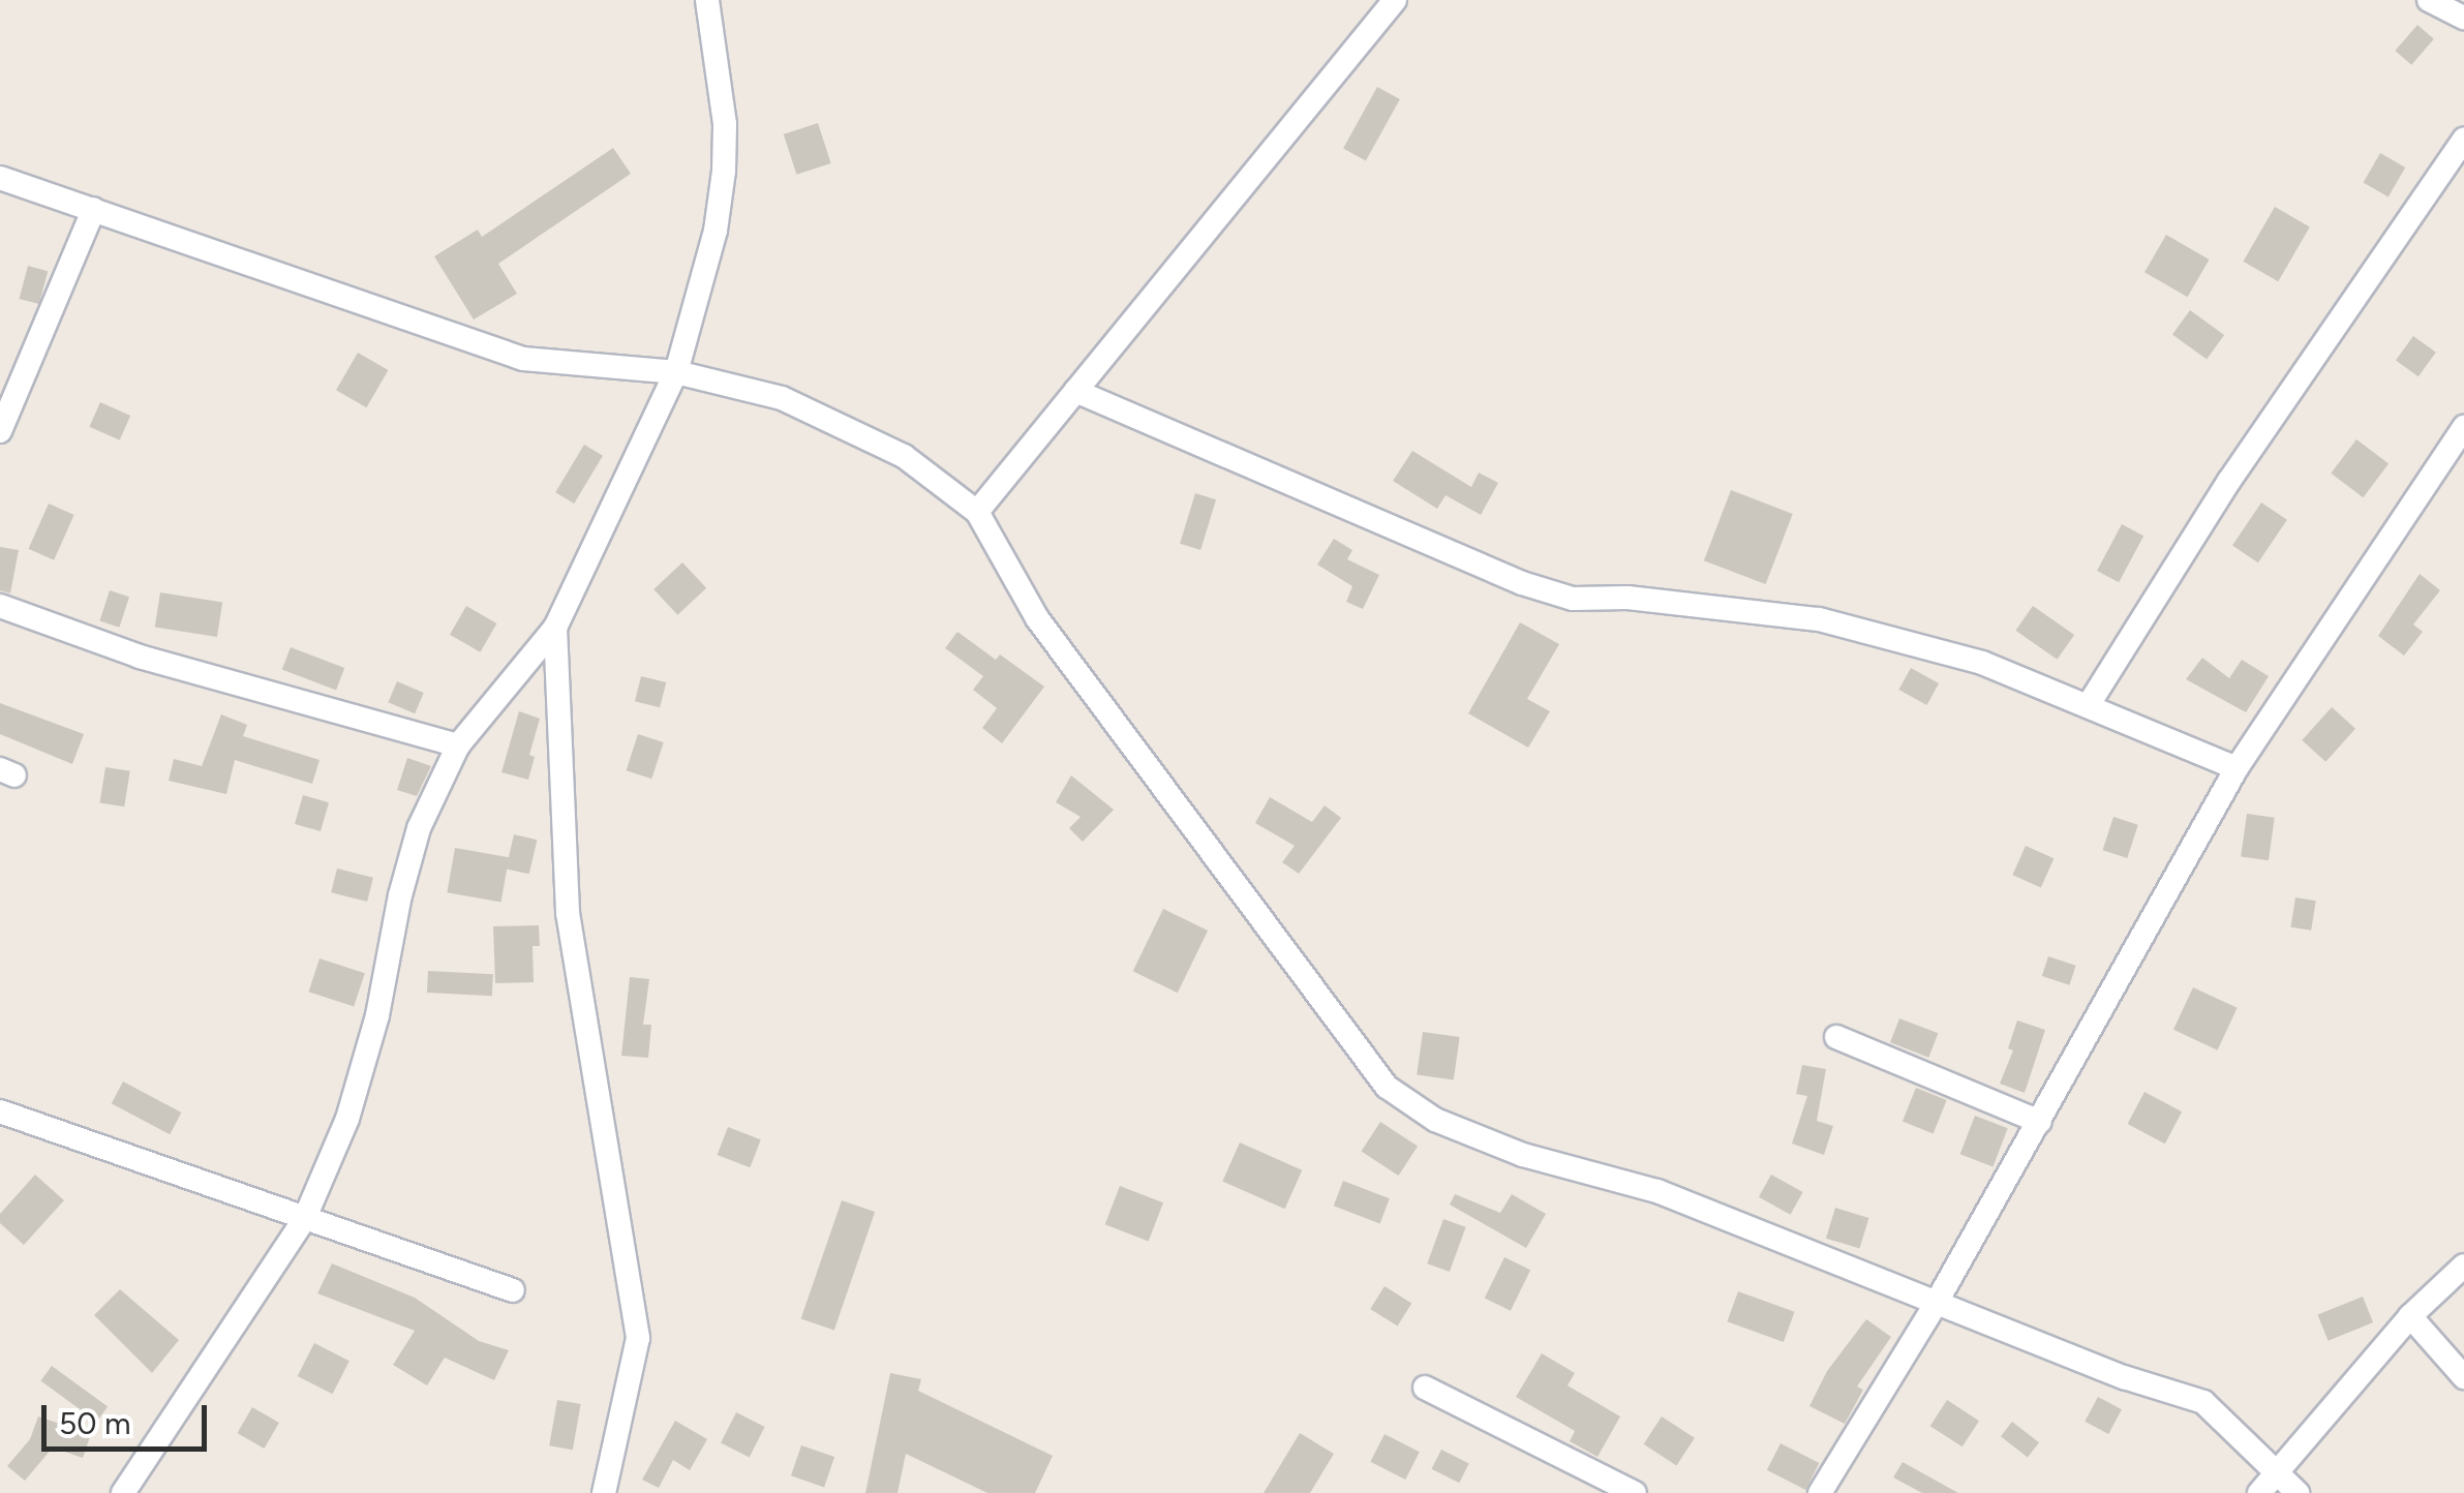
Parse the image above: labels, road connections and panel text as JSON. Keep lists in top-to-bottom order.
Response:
{
  "scale_bar": "50 m"
}
